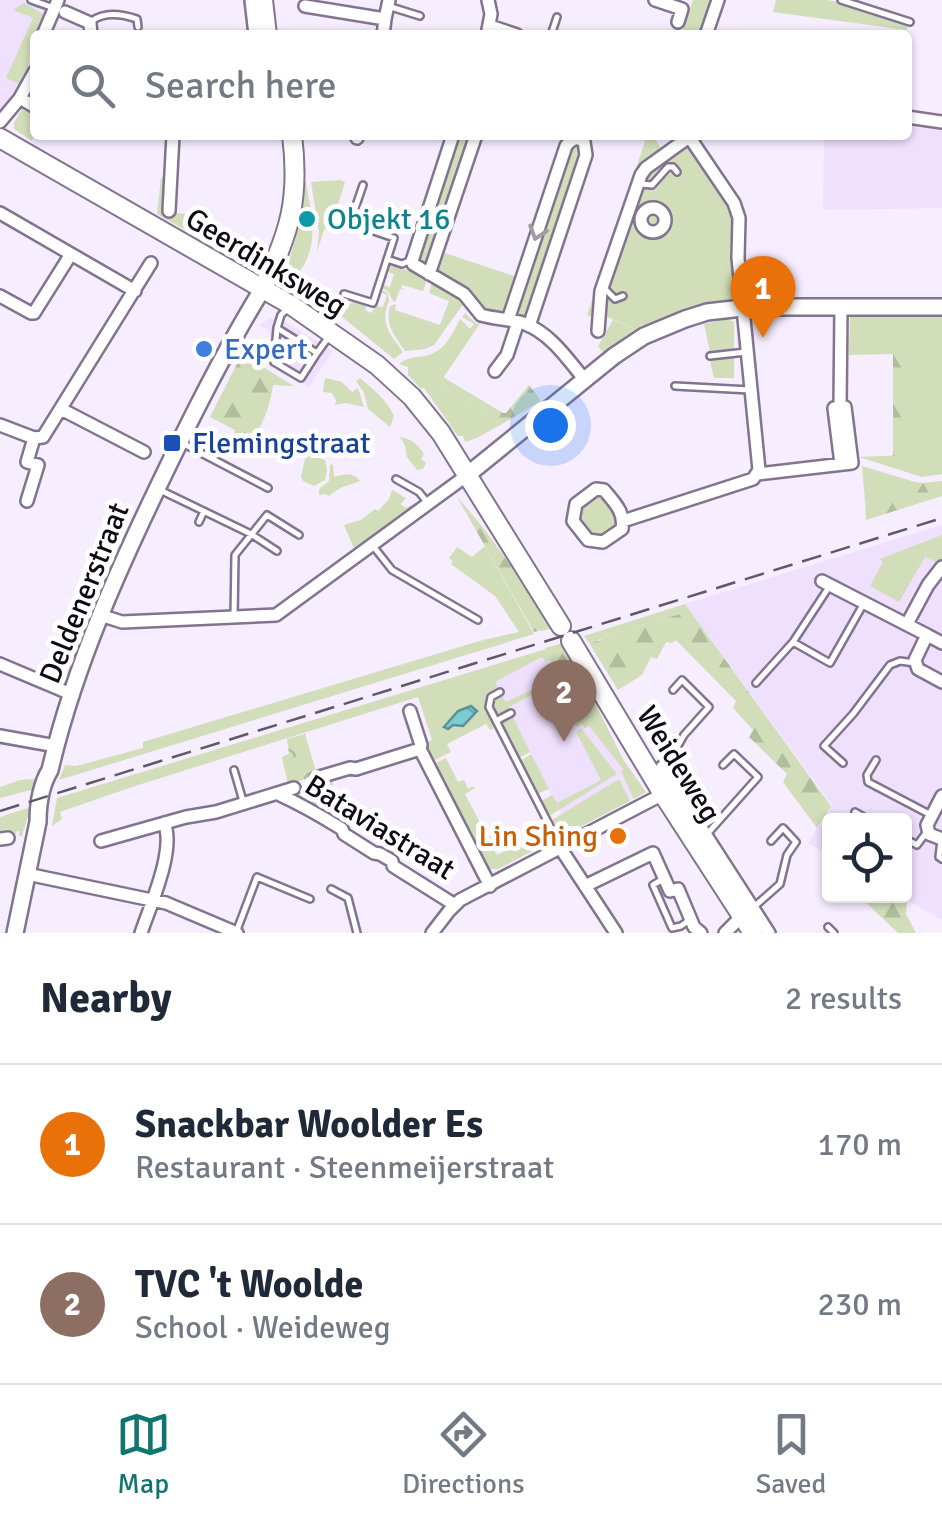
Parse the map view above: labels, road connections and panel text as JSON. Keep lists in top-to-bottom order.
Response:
{
  "streets": {
    "main road": ["Geerdinksweg", "Deldenerstraat", "Weideweg"],
    "street": ["Bataviastraat"]
  },
  "crossings": [
    ["Geerdinksweg", "Deldenerstraat"],
    ["Geerdinksweg", "Weideweg"]
  ],
  "places": {
    "other": ["Objekt 16", "Expert", "Lin Shing"],
    "transit": ["Flemingstraat"]
  },
  "page": {
    "search": "Search here",
    "pins": ["1", "2"],
    "heading": ["Nearby", "2 results"],
    "list": [
      {
        "mark": "1",
        "name": "Snackbar Woolder Es",
        "note": "Restaurant · Steenmeijerstraat",
        "value": "170 m"
      },
      {
        "mark": "2",
        "name": "TVC 't Woolde",
        "note": "School · Weideweg",
        "value": "230 m"
      }
    ],
    "nav": ["Map", "Directions", "Saved"]
  }
}
